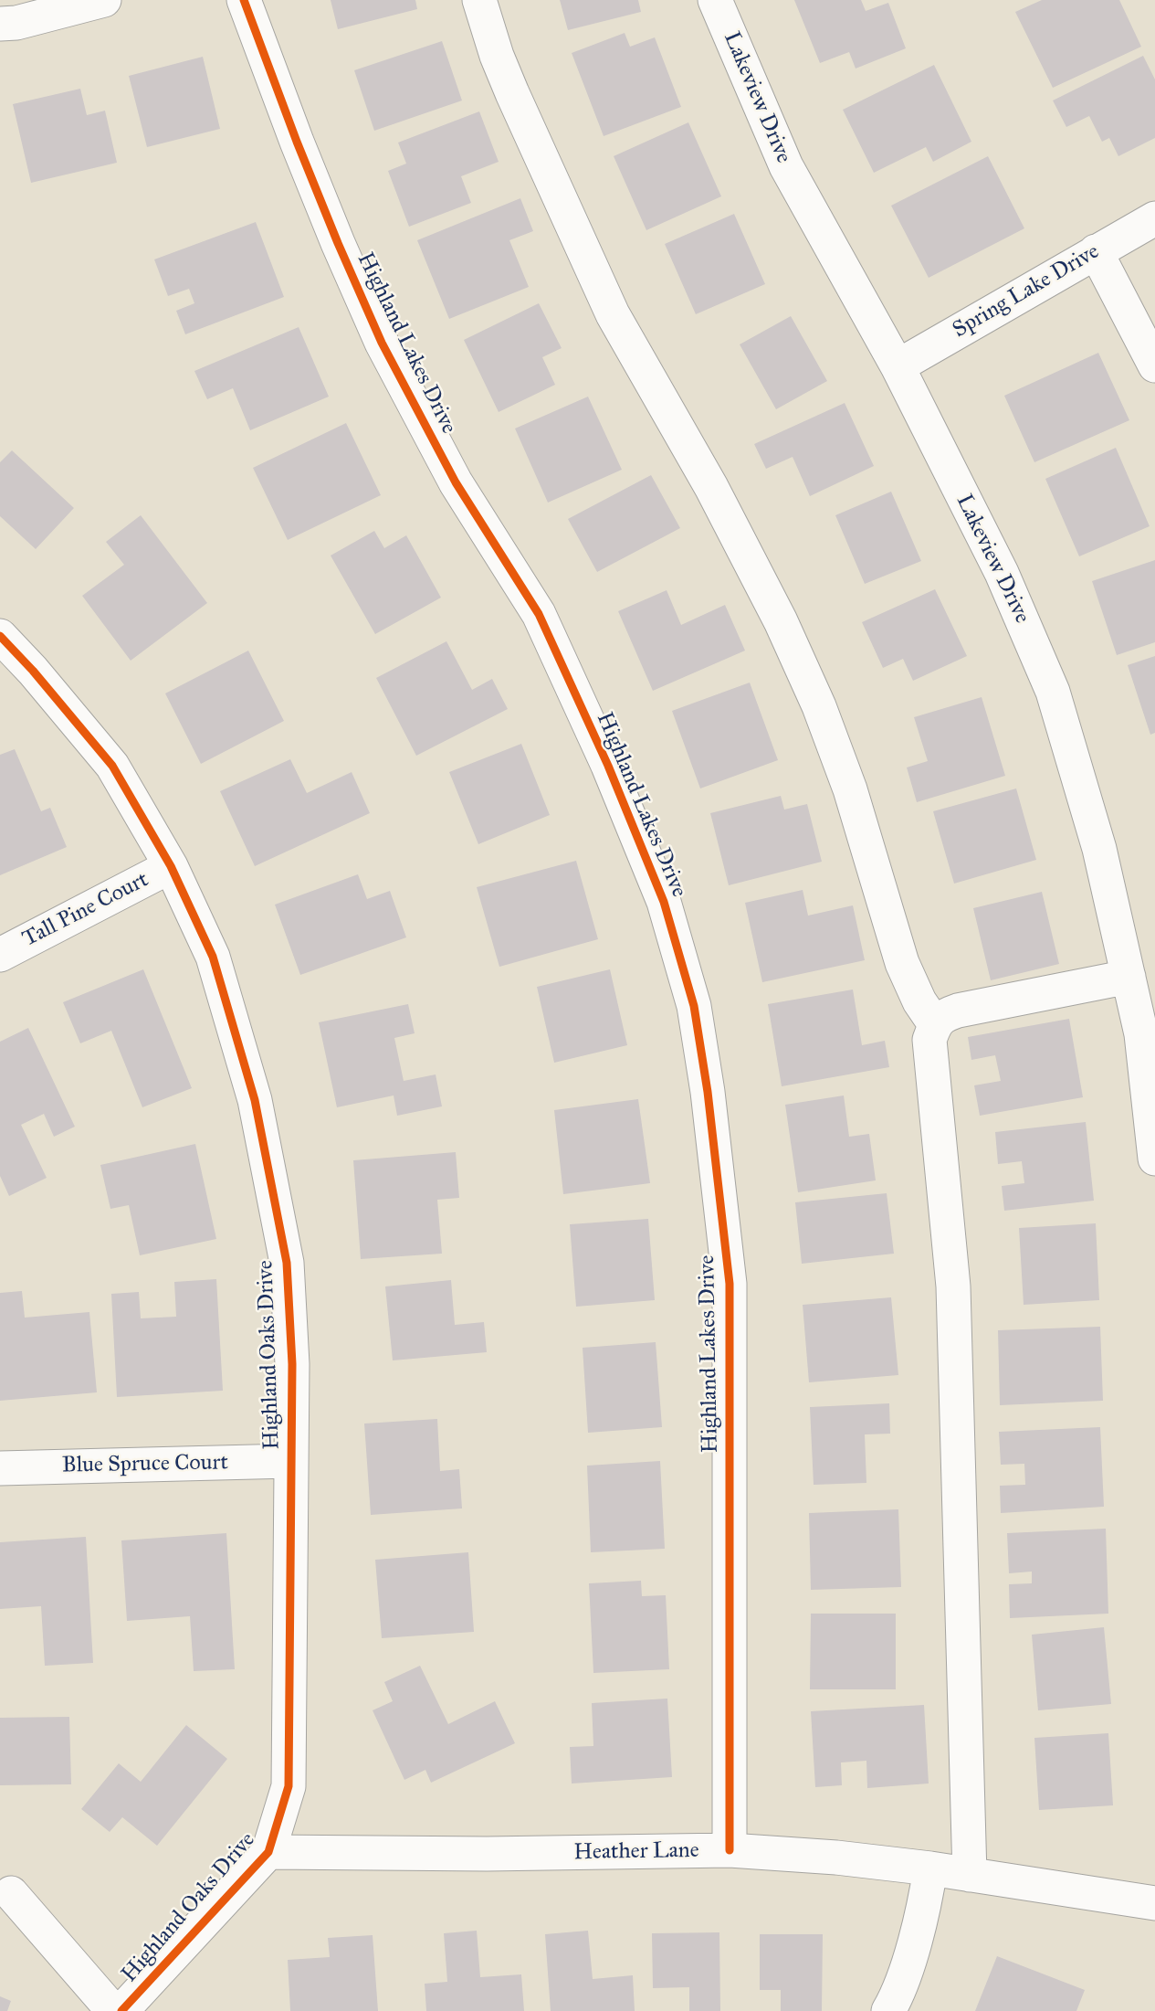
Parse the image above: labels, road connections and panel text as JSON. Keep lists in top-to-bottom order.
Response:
{
  "streets": {
    "street": [
      "Lakeview Drive",
      "Spring Lake Drive",
      "Highland Lakes Drive",
      "Tall Pine Court",
      "Highland Oaks Drive",
      "Blue Spruce Court",
      "Heather Lane"
    ]
  },
  "crossings": [
    ["Lakeview Drive", "Spring Lake Drive"],
    ["Highland Lakes Drive", "Heather Lane"],
    ["Tall Pine Court", "Highland Oaks Drive"],
    ["Highland Oaks Drive", "Blue Spruce Court"],
    ["Highland Oaks Drive", "Heather Lane"]
  ]
}
